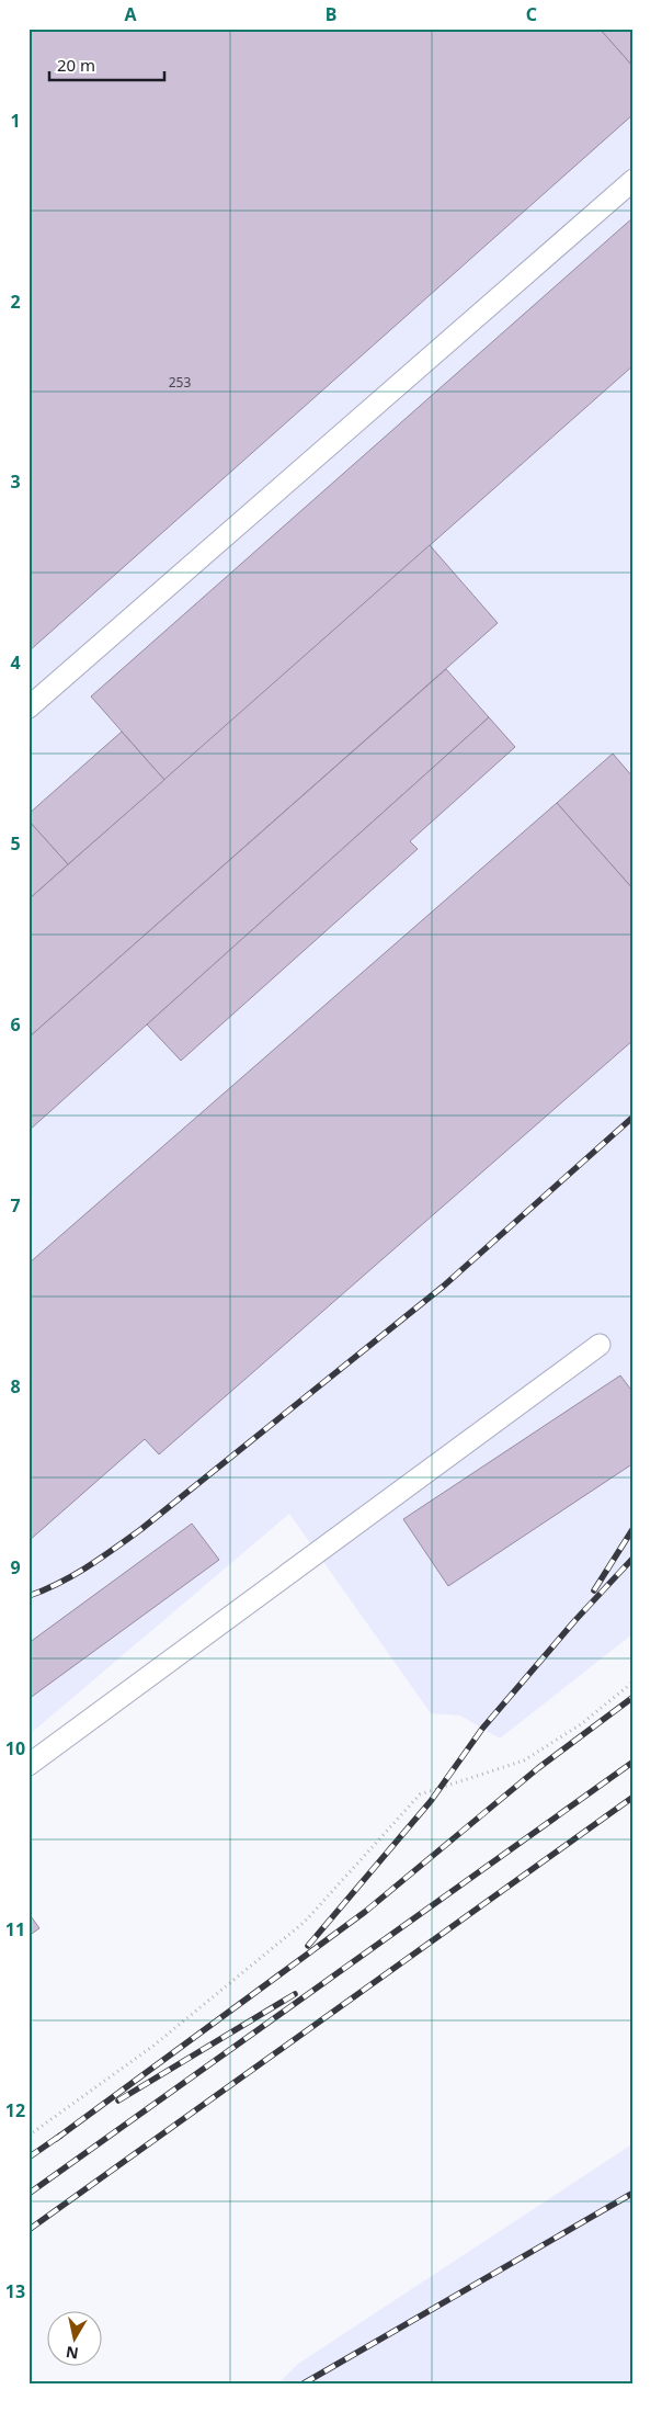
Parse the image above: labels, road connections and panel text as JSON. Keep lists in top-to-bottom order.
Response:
{
  "house_numbers": ["253"],
  "scale_bar": "20 m",
  "north": "bottom",
  "grid": {
    "columns": ["A", "B", "C"],
    "rows": [
      "1",
      "2",
      "3",
      "4",
      "5",
      "6",
      "7",
      "8",
      "9",
      "10",
      "11",
      "12",
      "13"
    ]
  }
}
